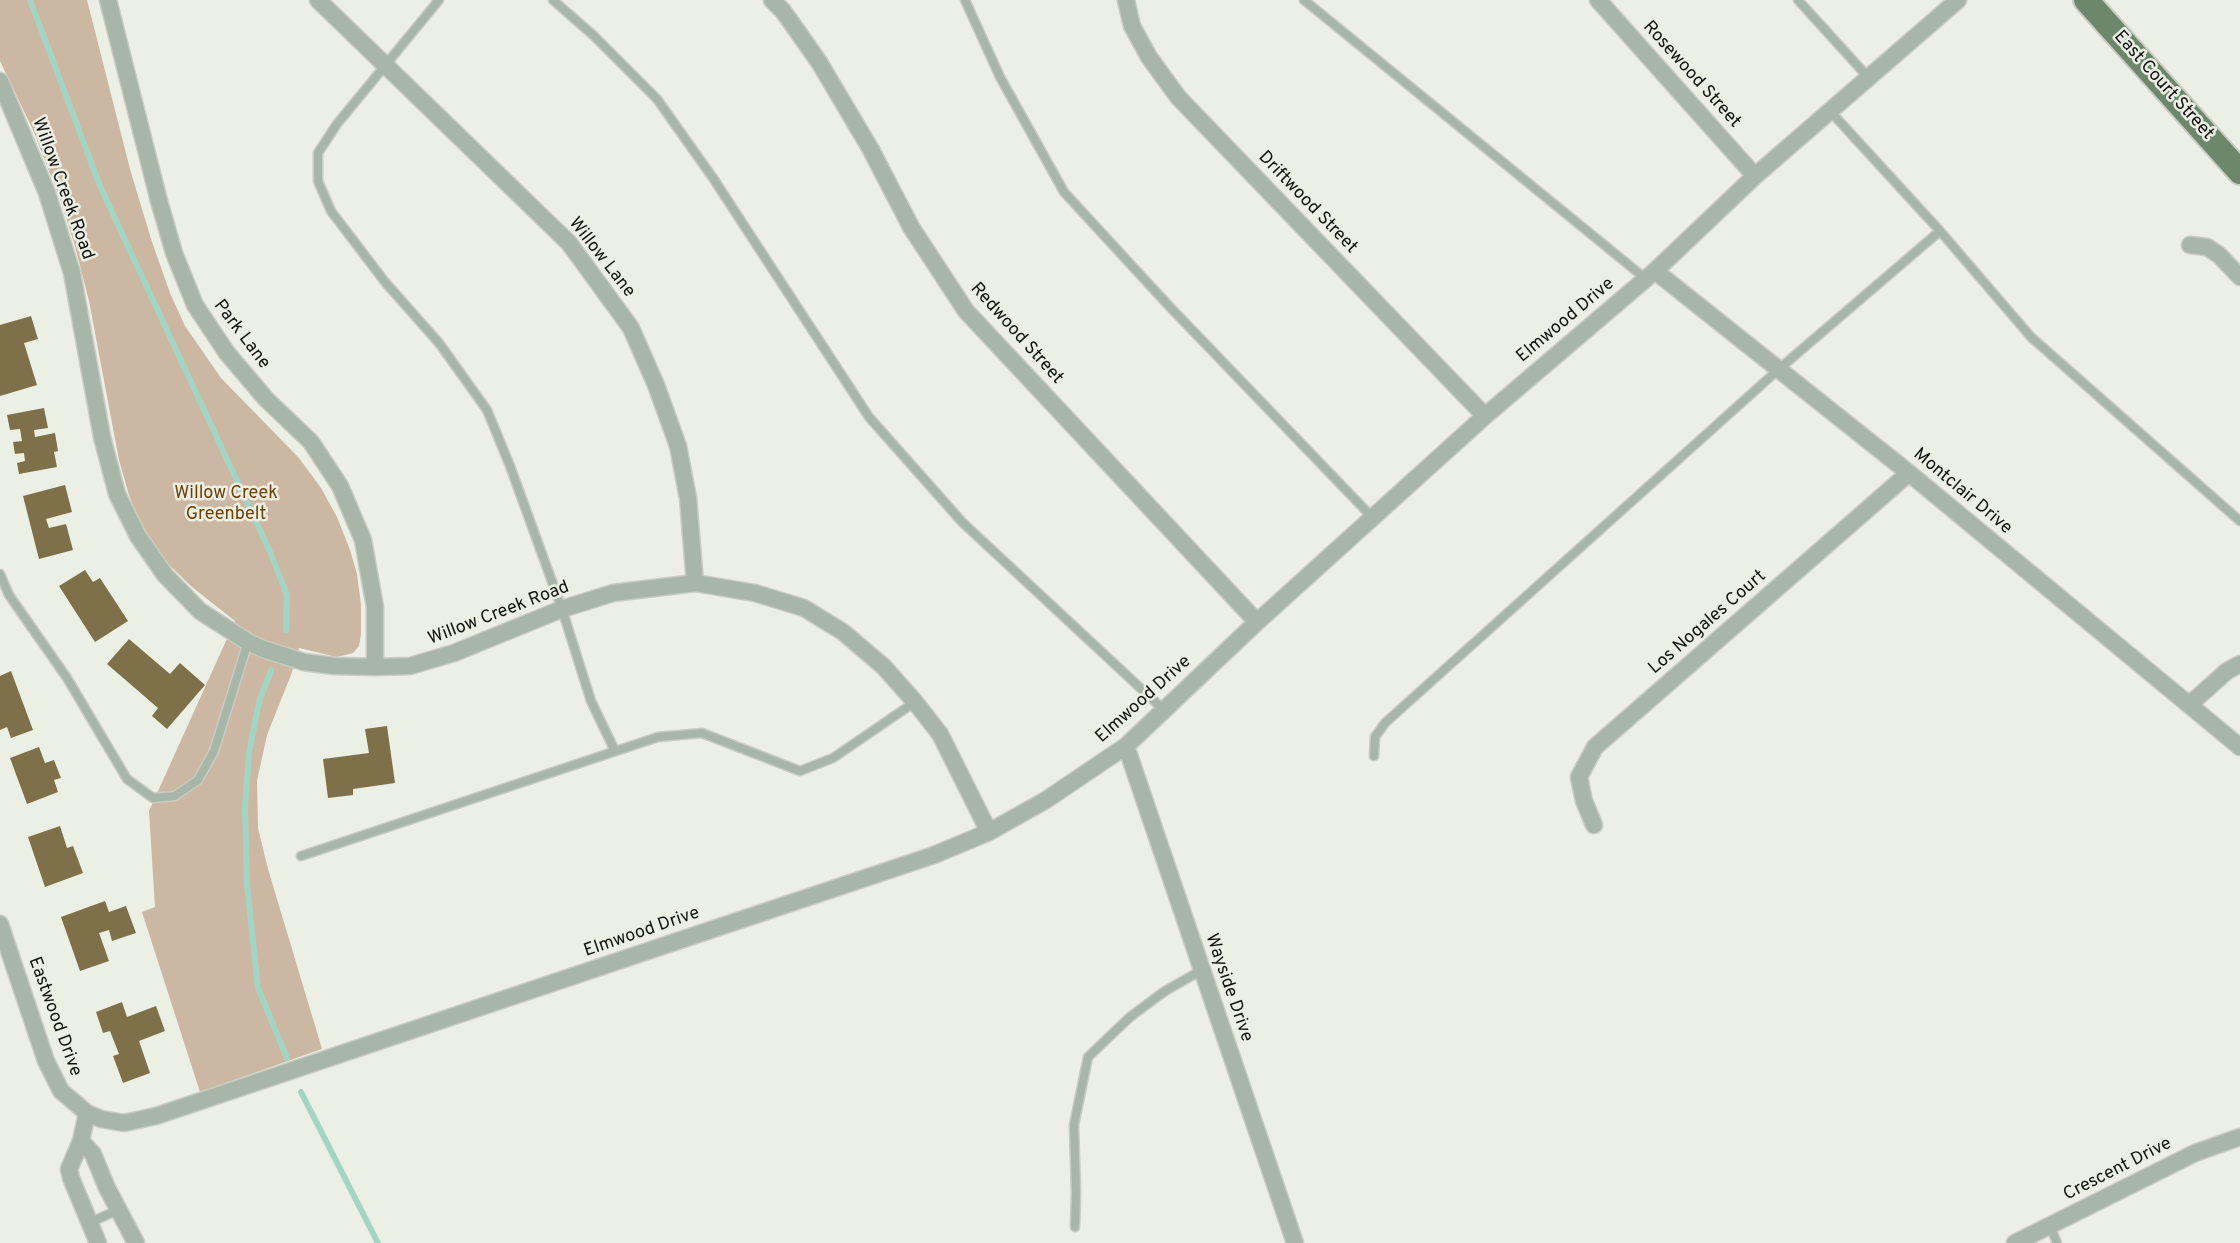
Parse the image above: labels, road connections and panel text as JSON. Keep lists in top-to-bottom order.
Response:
{
  "streets": {
    "main road": ["East Court Street"],
    "street": [
      "Rosewood Street",
      "Willow Creek Road",
      "Driftwood Street",
      "Willow Lane",
      "Elmwood Drive",
      "Redwood Street",
      "Park Lane",
      "Montclair Drive",
      "Los Nogales Court",
      "Wayside Drive",
      "Eastwood Drive",
      "Crescent Drive"
    ]
  },
  "crossings": [
    ["Rosewood Street", "Elmwood Drive"],
    ["Willow Creek Road", "Willow Lane"],
    ["Willow Creek Road", "Elmwood Drive"],
    ["Willow Creek Road", "Park Lane"],
    ["Driftwood Street", "Elmwood Drive"],
    ["Elmwood Drive", "Redwood Street"],
    ["Elmwood Drive", "Montclair Drive"],
    ["Elmwood Drive", "Wayside Drive"],
    ["Elmwood Drive", "Eastwood Drive"],
    ["Montclair Drive", "Los Nogales Court"]
  ],
  "parks": ["Willow Creek Greenbelt"]
}
